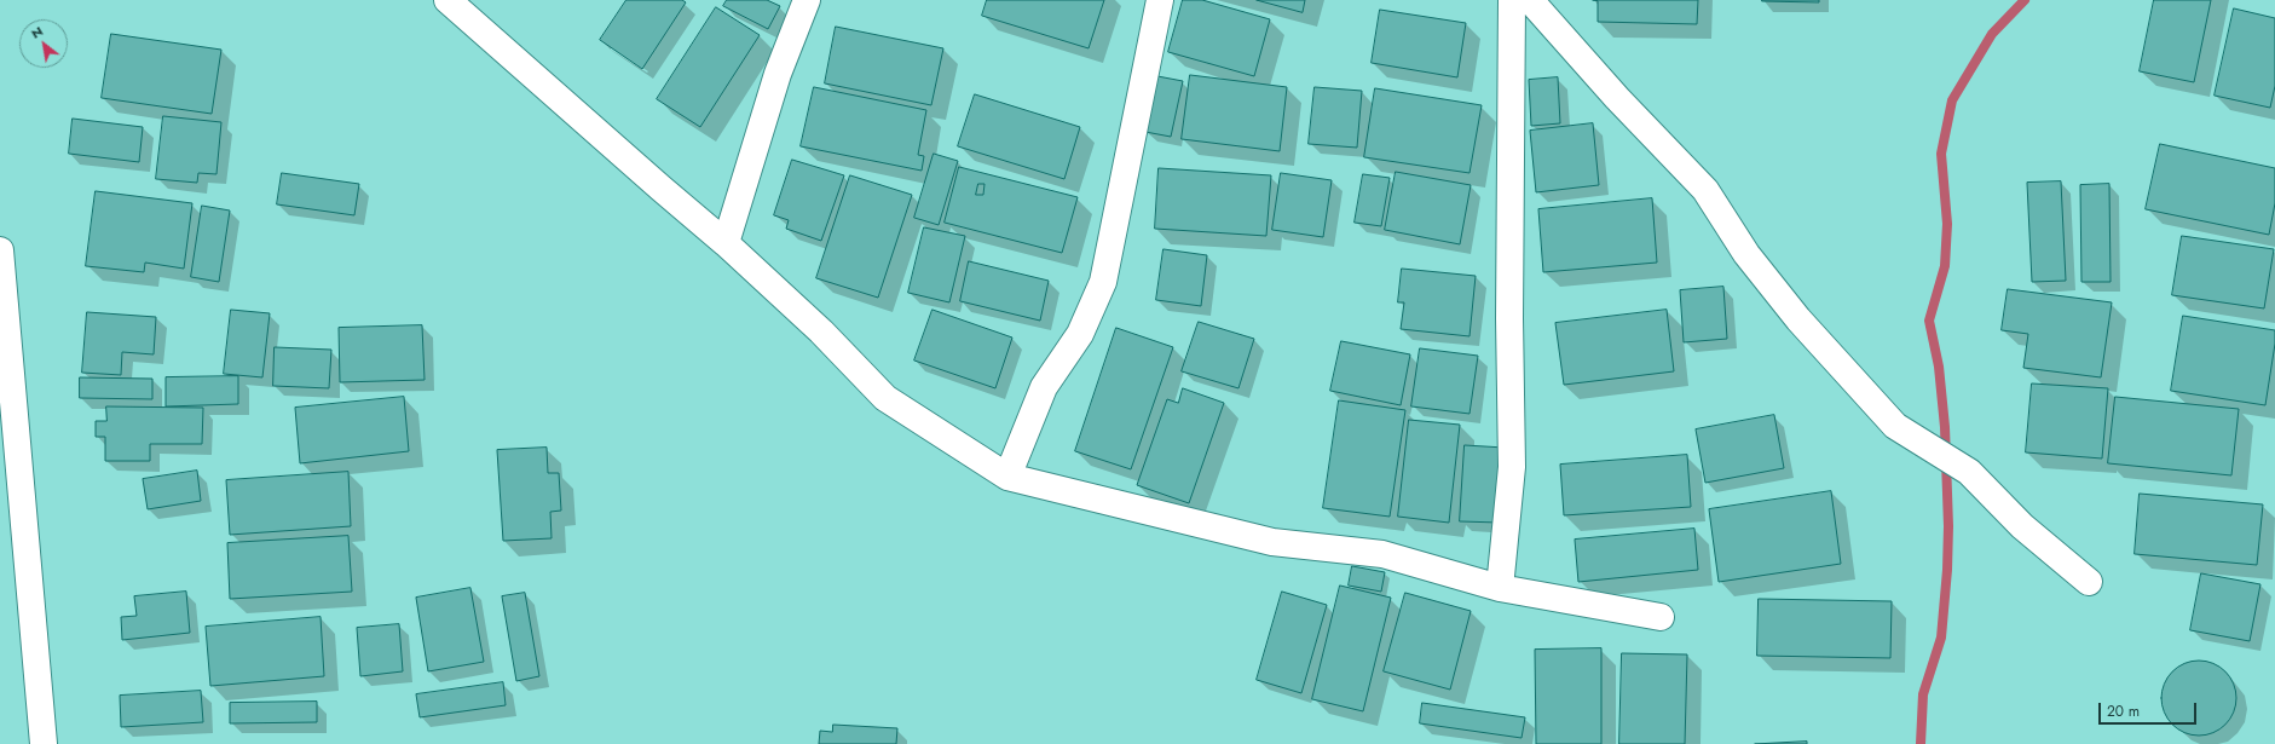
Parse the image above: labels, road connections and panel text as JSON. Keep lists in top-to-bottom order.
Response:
{
  "scale_bar": "20 m",
  "north": "top left"
}
